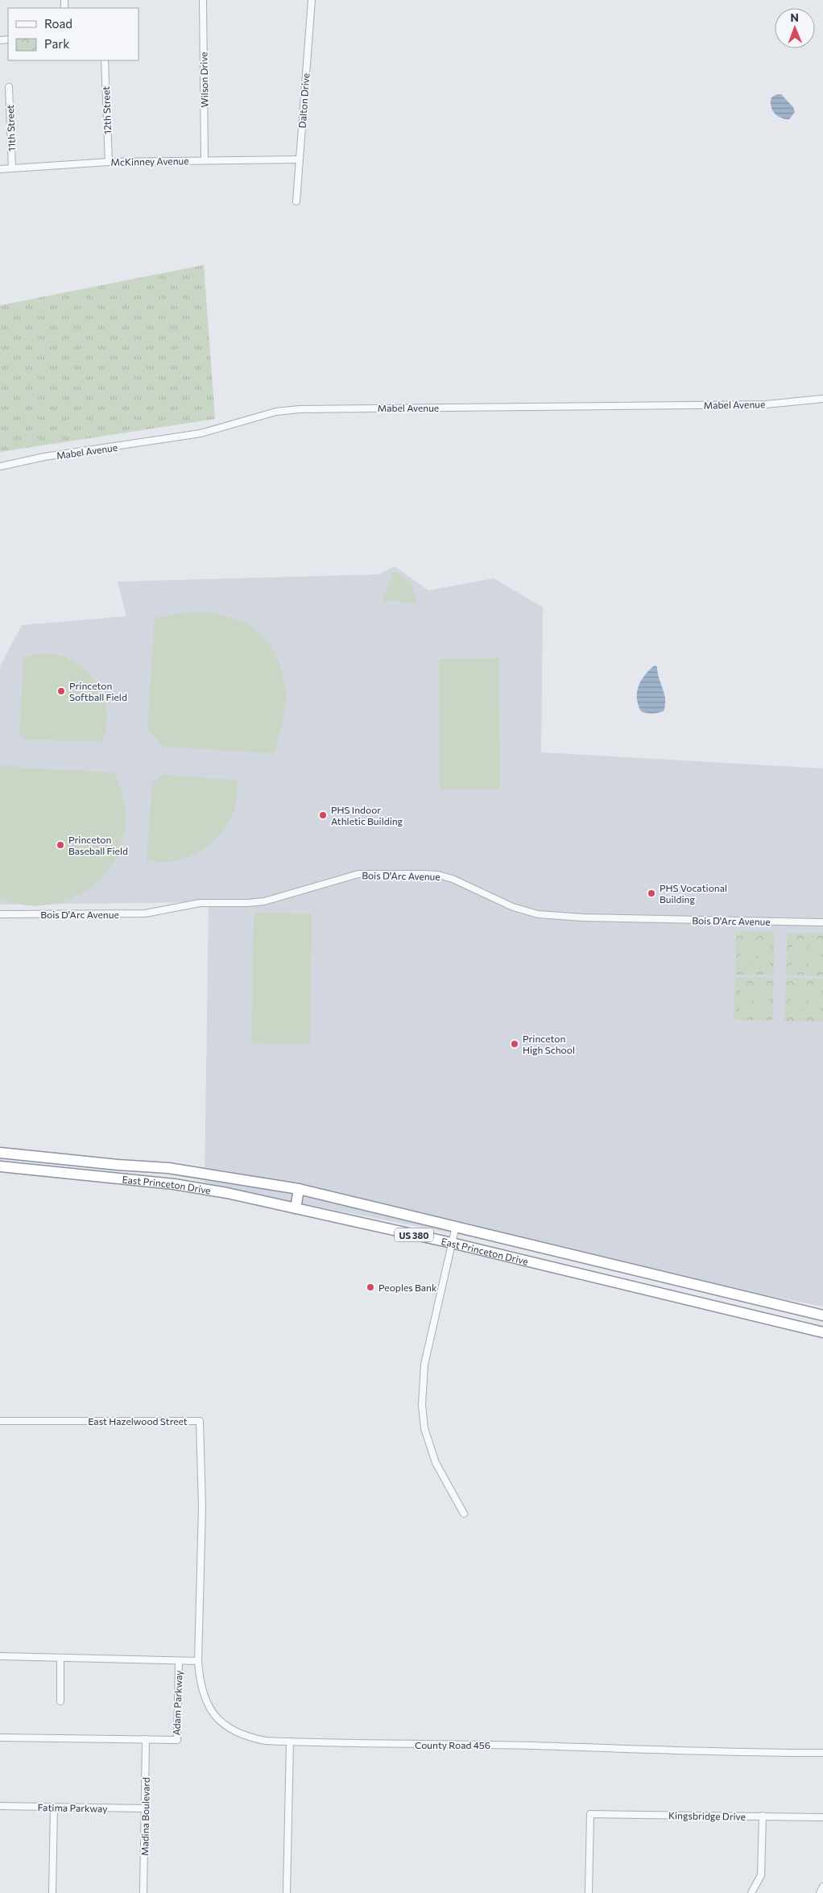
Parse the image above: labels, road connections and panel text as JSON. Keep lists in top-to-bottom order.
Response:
{
  "streets": {
    "highway": ["East Princeton Drive", "US 380"],
    "street": [
      "Wilson Drive",
      "Dalton Drive",
      "12th Street",
      "11th Street",
      "McKinney Avenue",
      "Mabel Avenue",
      "Bois D'Arc Avenue",
      "East Hazelwood Street",
      "Adam Parkway",
      "County Road 456",
      "Fatima Parkway",
      "Kingsbridge Drive",
      "Madina Boulevard"
    ]
  },
  "crossings": [
    ["Wilson Drive", "McKinney Avenue"],
    ["Dalton Drive", "McKinney Avenue"],
    ["12th Street", "McKinney Avenue"],
    ["11th Street", "McKinney Avenue"],
    ["East Hazelwood Street", "County Road 456"],
    ["Adam Parkway", "Madina Boulevard"],
    ["Fatima Parkway", "Madina Boulevard"]
  ],
  "places": [
    "Princeton Softball Field",
    "PHS Indoor Athletic Building",
    "Princeton Baseball Field",
    "PHS Vocational Building",
    "Princeton High School",
    "Peoples Bank"
  ],
  "legend": ["Road", "Park"],
  "north": "top"
}
